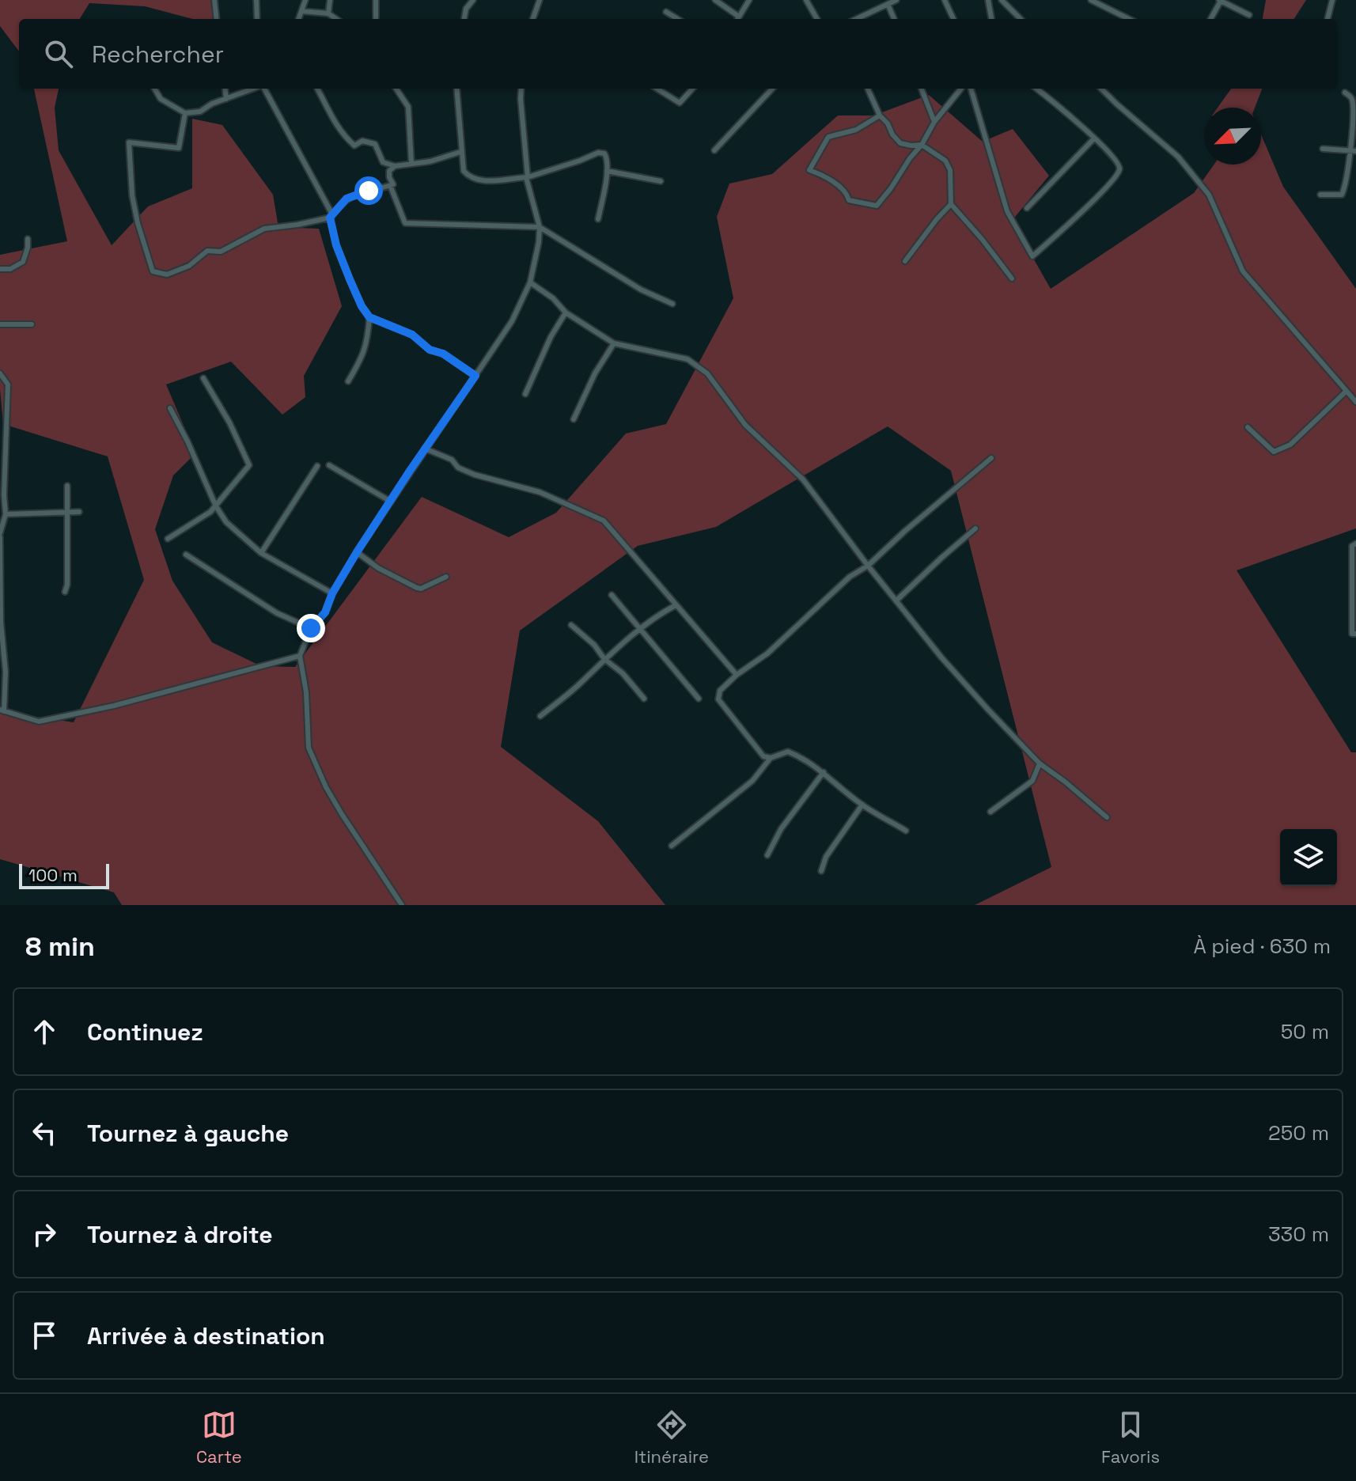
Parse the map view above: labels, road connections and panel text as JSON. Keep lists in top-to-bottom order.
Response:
{
  "scale_bar": "100 m",
  "north": "bottom left",
  "page": {
    "search": "Rechercher",
    "scale": "100 m",
    "heading": ["8 min", "À pied · 630 m"],
    "list": [
      ["Continuez", "50 m"],
      ["Tournez à gauche", "250 m"],
      ["Tournez à droite", "330 m"],
      "Arrivée à destination"
    ],
    "nav": ["Carte", "Itinéraire", "Favoris"]
  }
}
